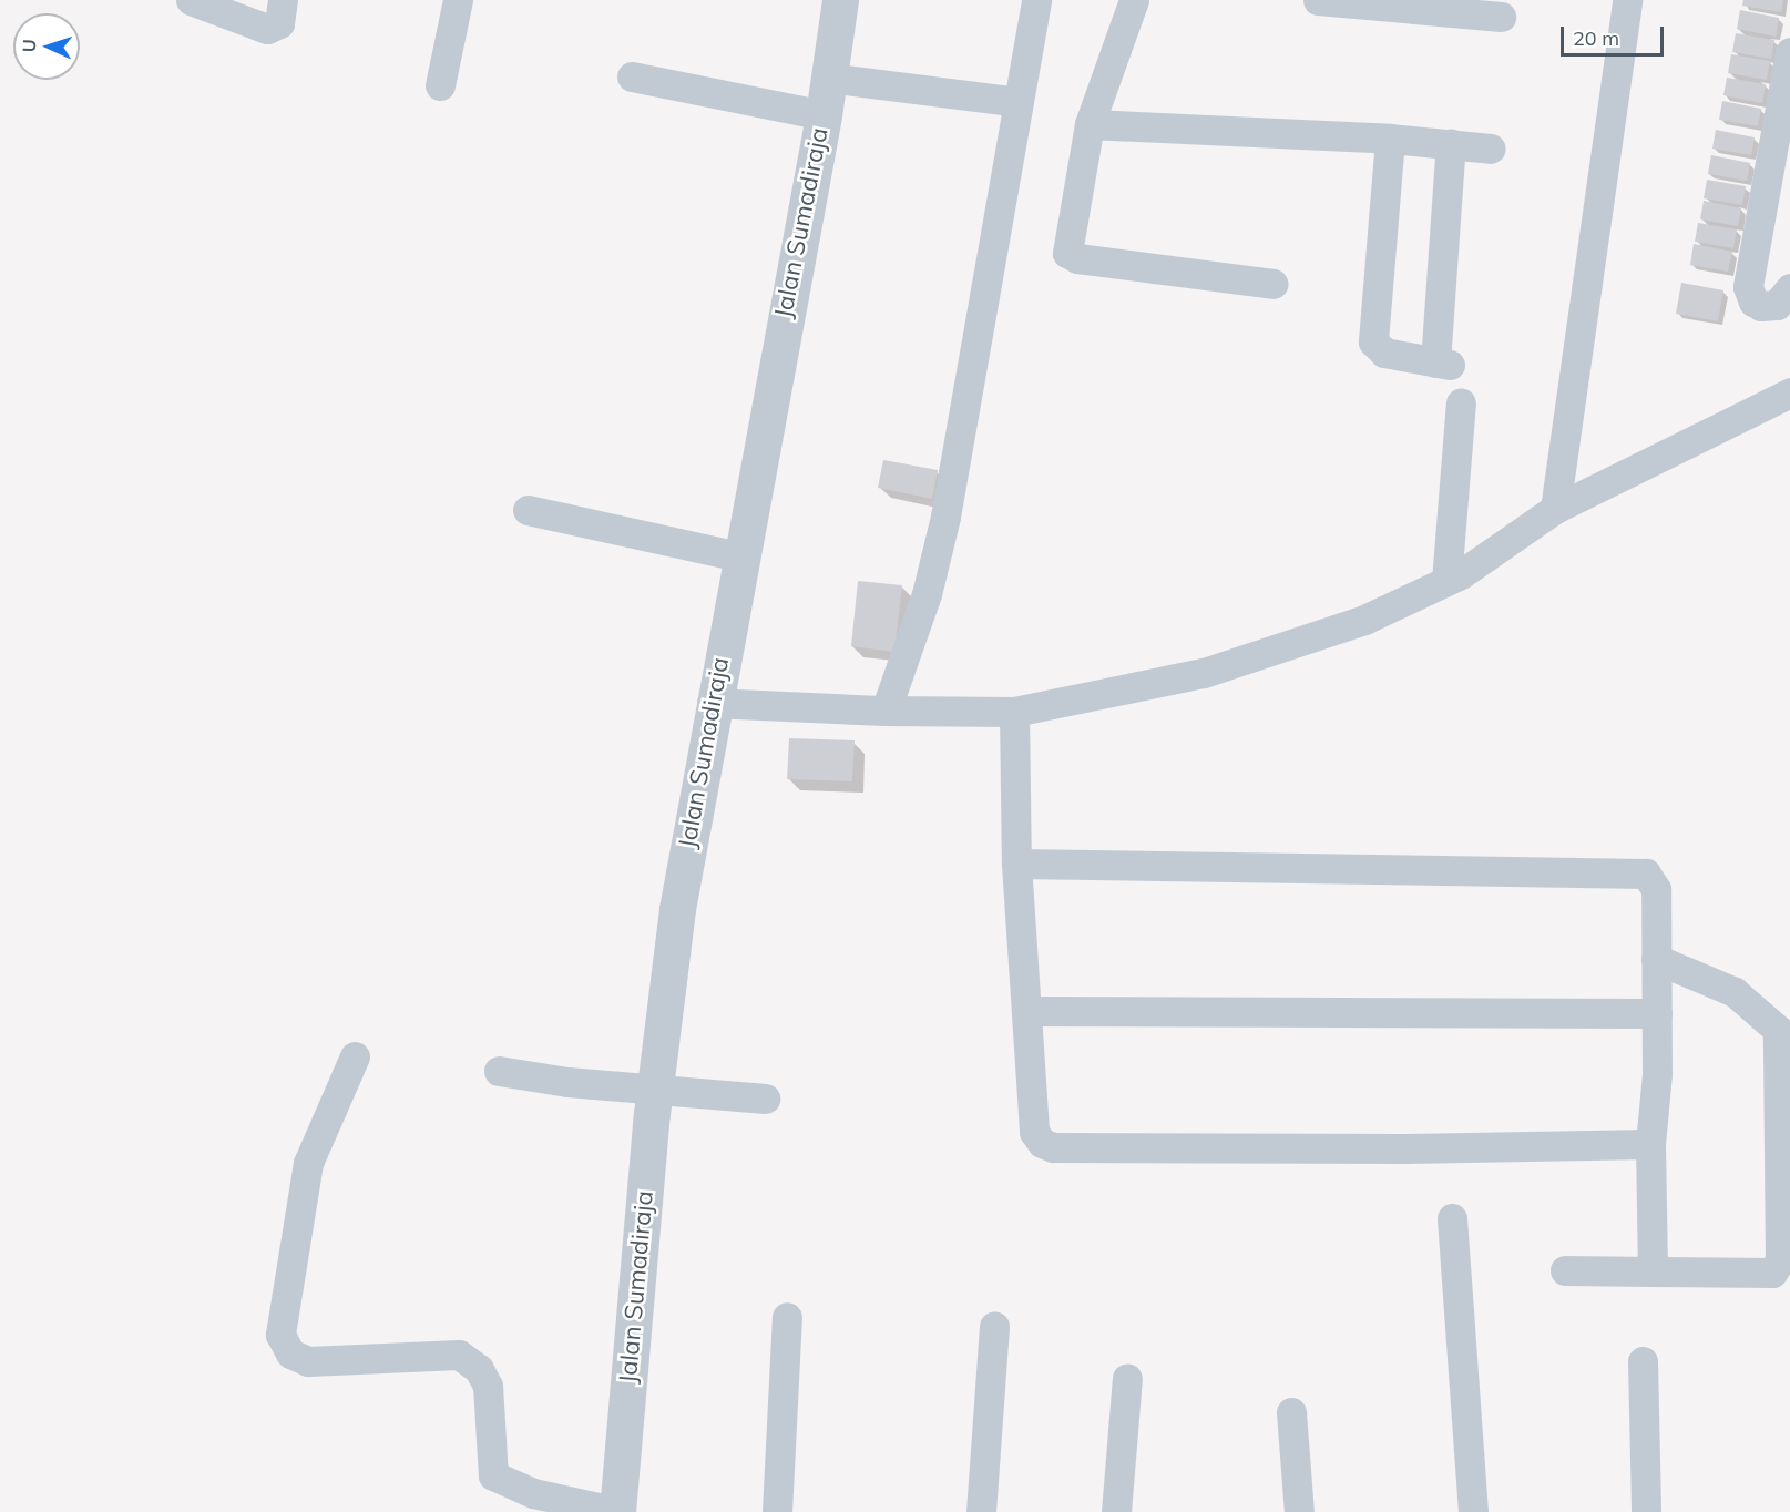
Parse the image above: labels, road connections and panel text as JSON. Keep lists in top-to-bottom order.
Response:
{
  "streets": {
    "street": ["Jalan Sumadiraja"]
  },
  "scale_bar": "20 m",
  "north": "left"
}
